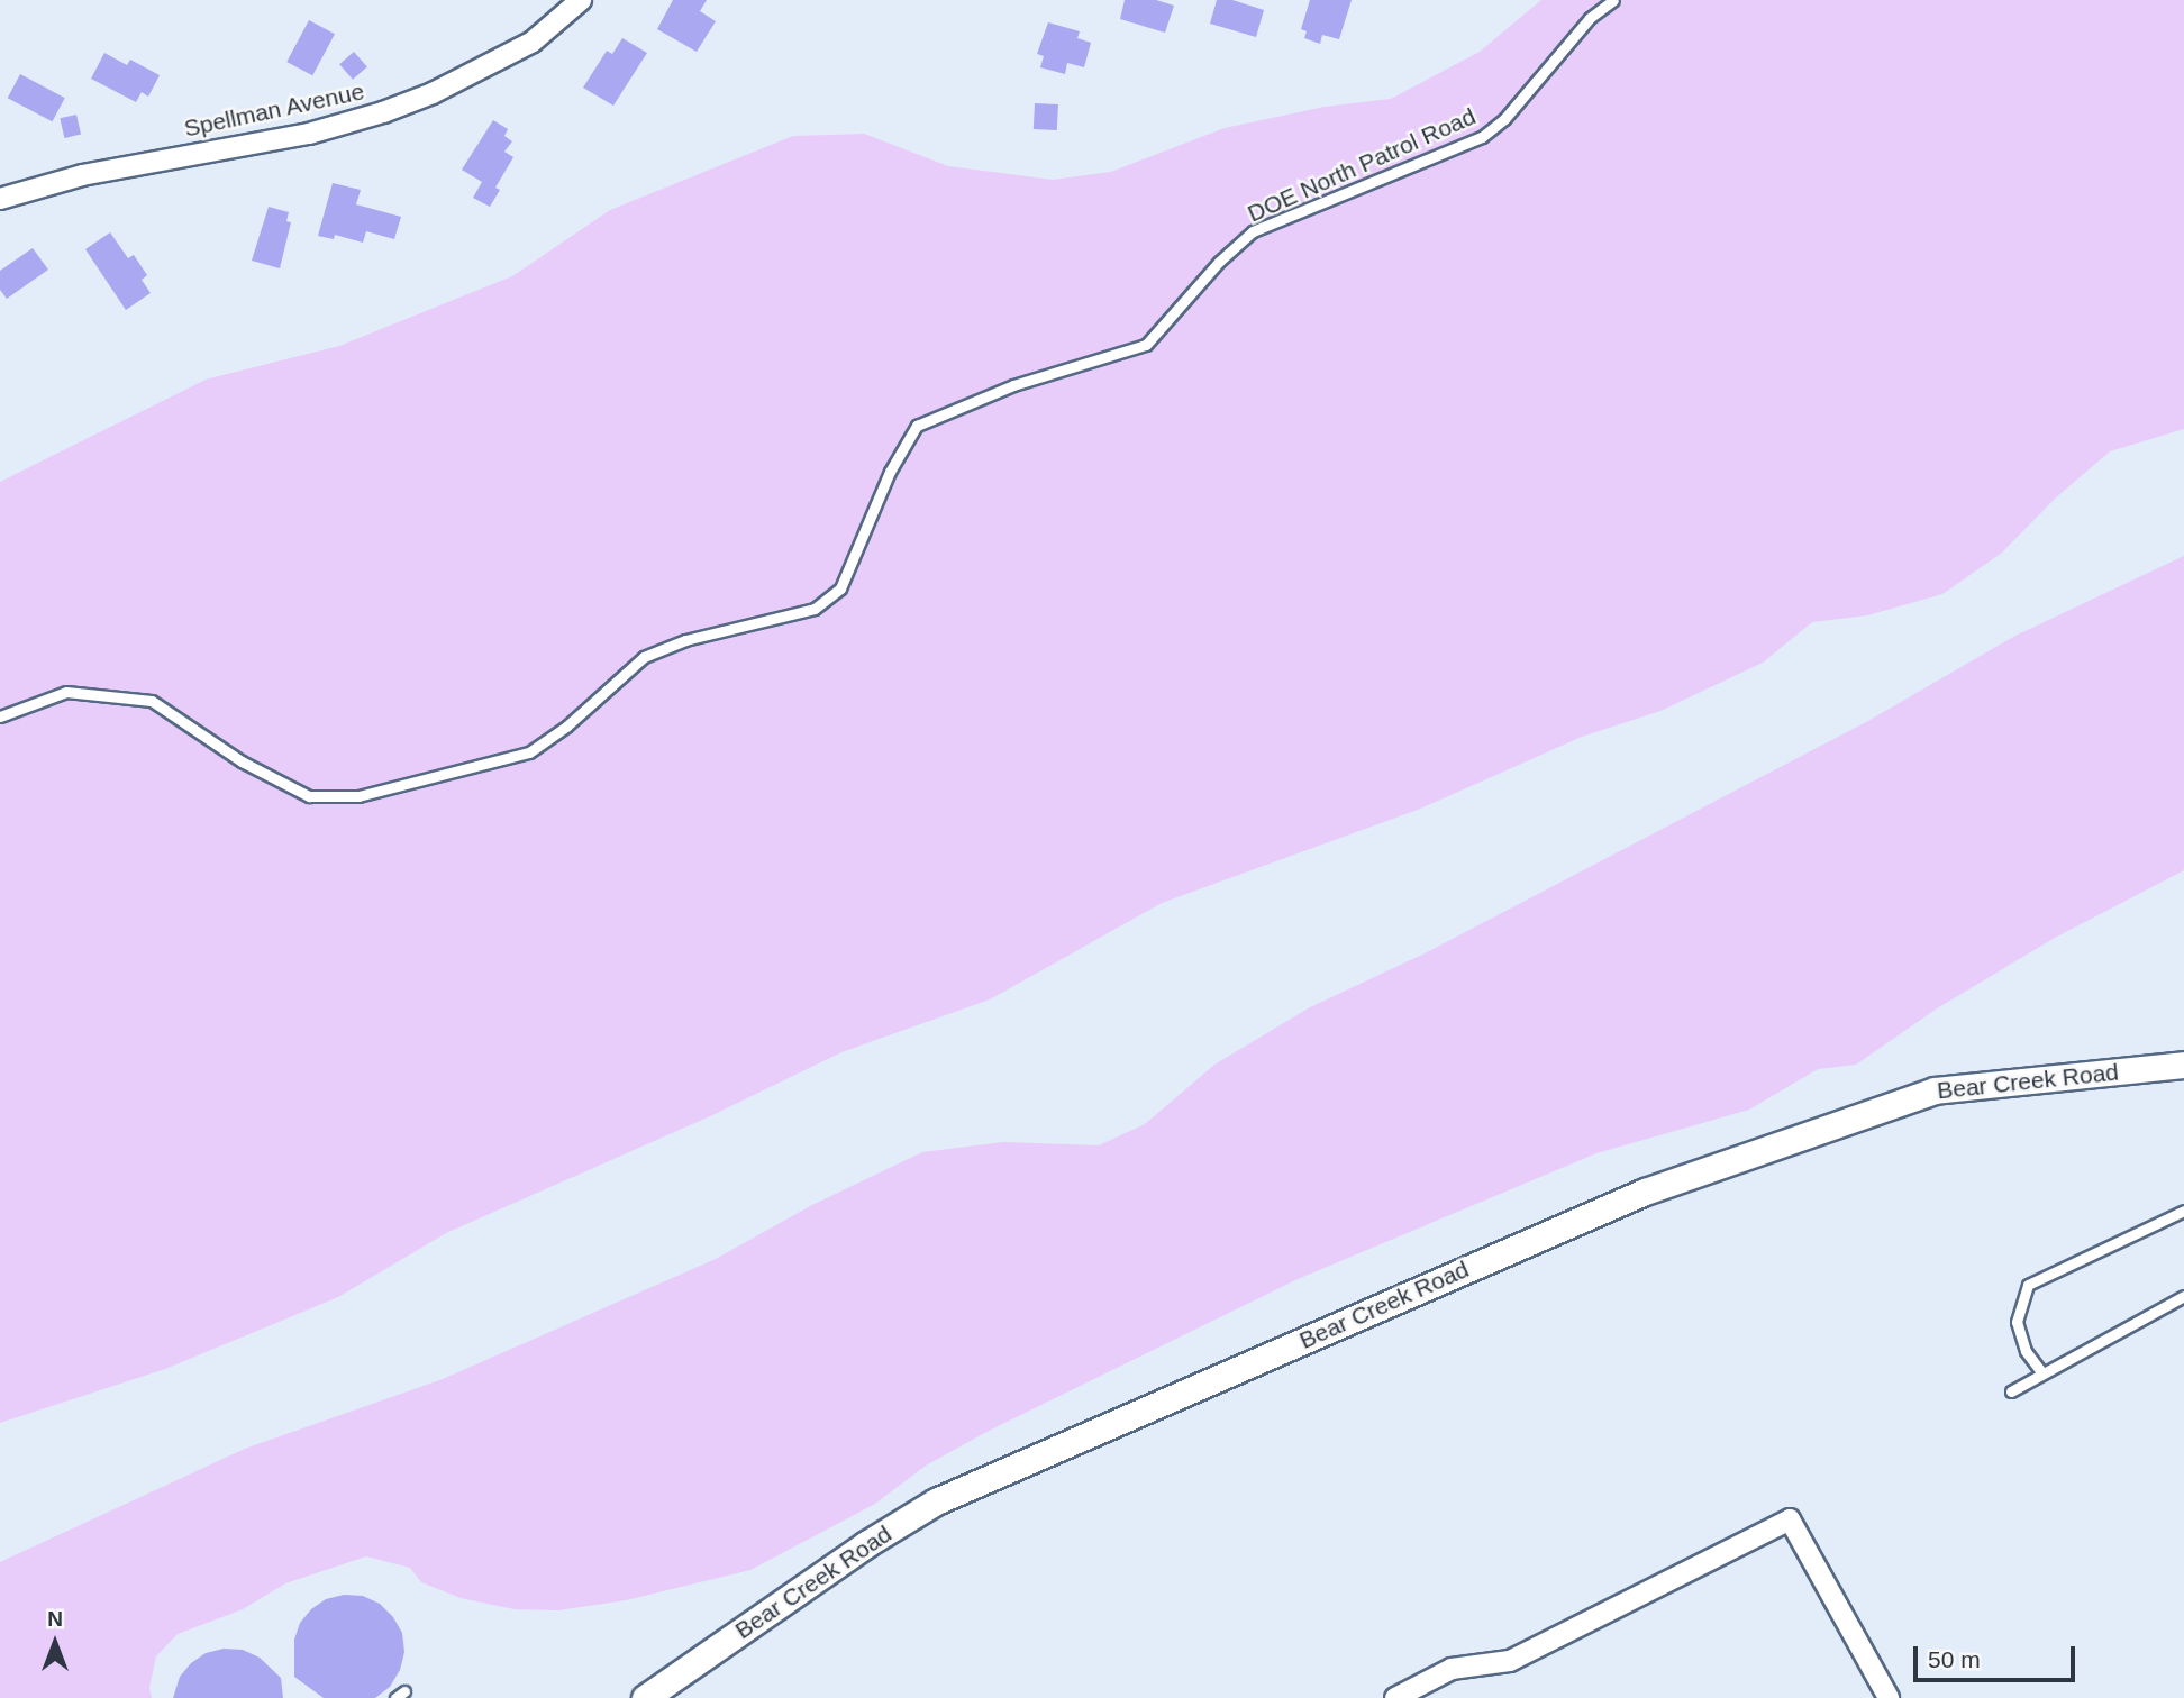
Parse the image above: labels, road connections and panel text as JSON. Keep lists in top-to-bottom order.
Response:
{
  "streets": {
    "street": ["Spellman Avenue", "Bear Creek Road"],
    "lane": ["DOE North Patrol Road"]
  },
  "scale_bar": "50 m",
  "north": "top"
}
